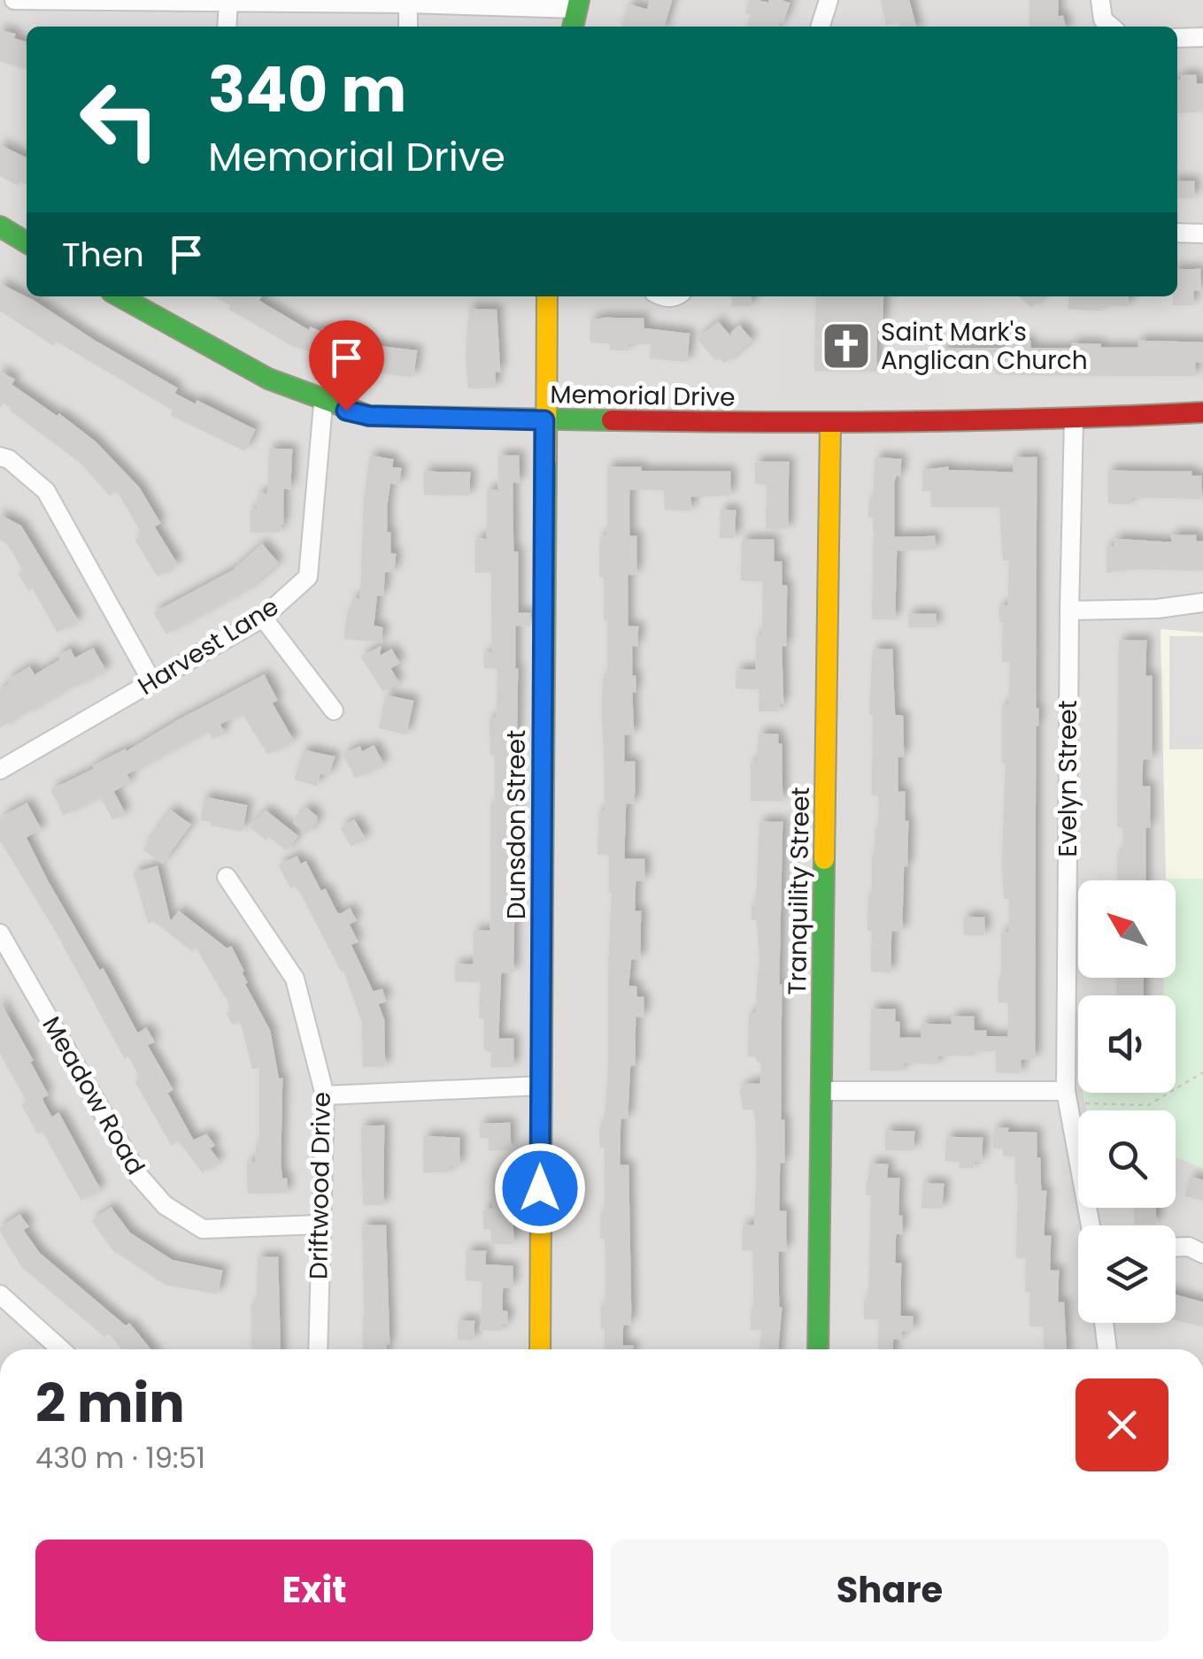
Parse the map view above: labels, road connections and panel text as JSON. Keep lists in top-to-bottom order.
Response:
{
  "streets": {
    "main road": ["Memorial Drive", "Dunsdon Street", "Tranquility Street"],
    "street": [
      "Harvest Lane",
      "Evelyn Street",
      "Meadow Road",
      "Driftwood Drive"
    ]
  },
  "crossings": [
    ["Memorial Drive", "Harvest Lane"],
    ["Memorial Drive", "Evelyn Street"],
    ["Memorial Drive", "Dunsdon Street"],
    ["Memorial Drive", "Tranquility Street"],
    ["Meadow Road", "Driftwood Drive"]
  ],
  "places": {
    "church": ["Saint Mark's Anglican Church"]
  },
  "north": "top left",
  "page": {
    "turn": ["340 m", "Memorial Drive"],
    "then": "Then",
    "heading": ["2 min", "430 m · 19:51"],
    "buttons": ["Exit", "Share"]
  }
}
